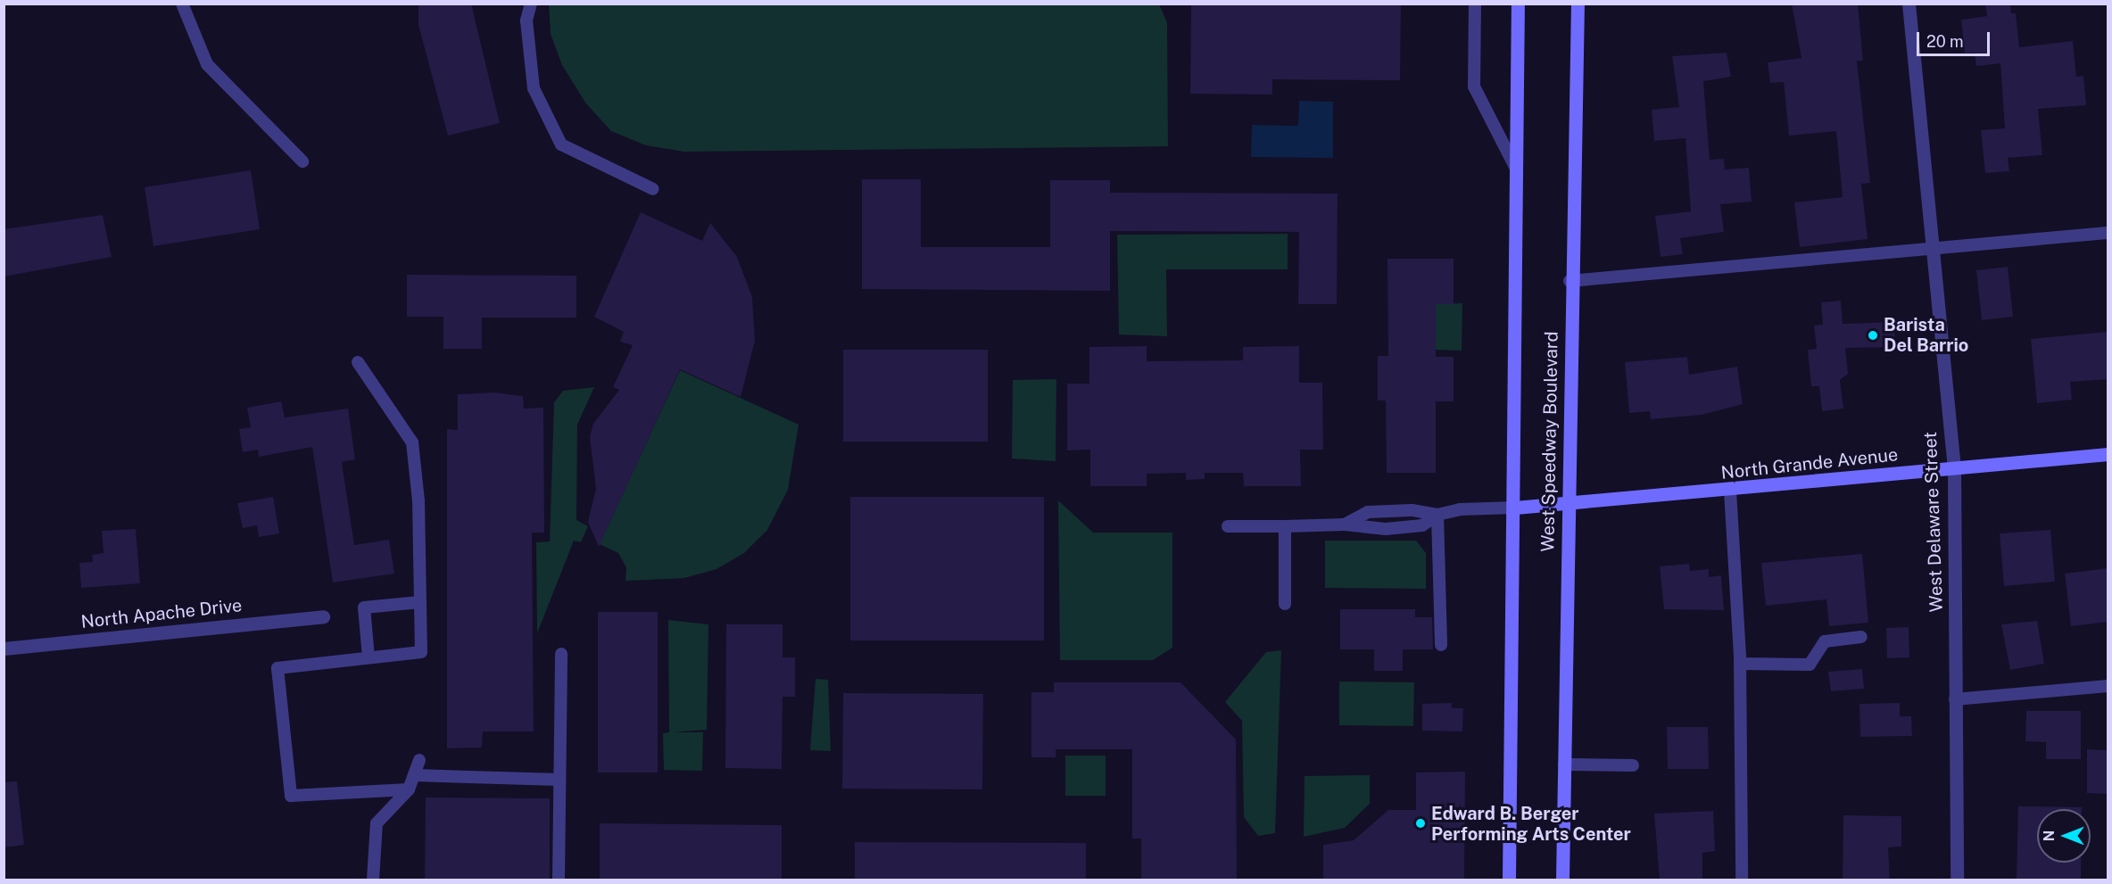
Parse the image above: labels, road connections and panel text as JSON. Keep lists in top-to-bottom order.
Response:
{
  "streets": {
    "main road": ["West Speedway Boulevard", "North Grande Avenue"],
    "street": ["West Delaware Street", "North Apache Drive"]
  },
  "crossings": [
    ["West Speedway Boulevard", "North Grande Avenue"],
    ["North Grande Avenue", "West Delaware Street"]
  ],
  "places": ["Barista Del Barrio", "Edward B. Berger Performing Arts Center"],
  "scale_bar": "20 m",
  "north": "left"
}
